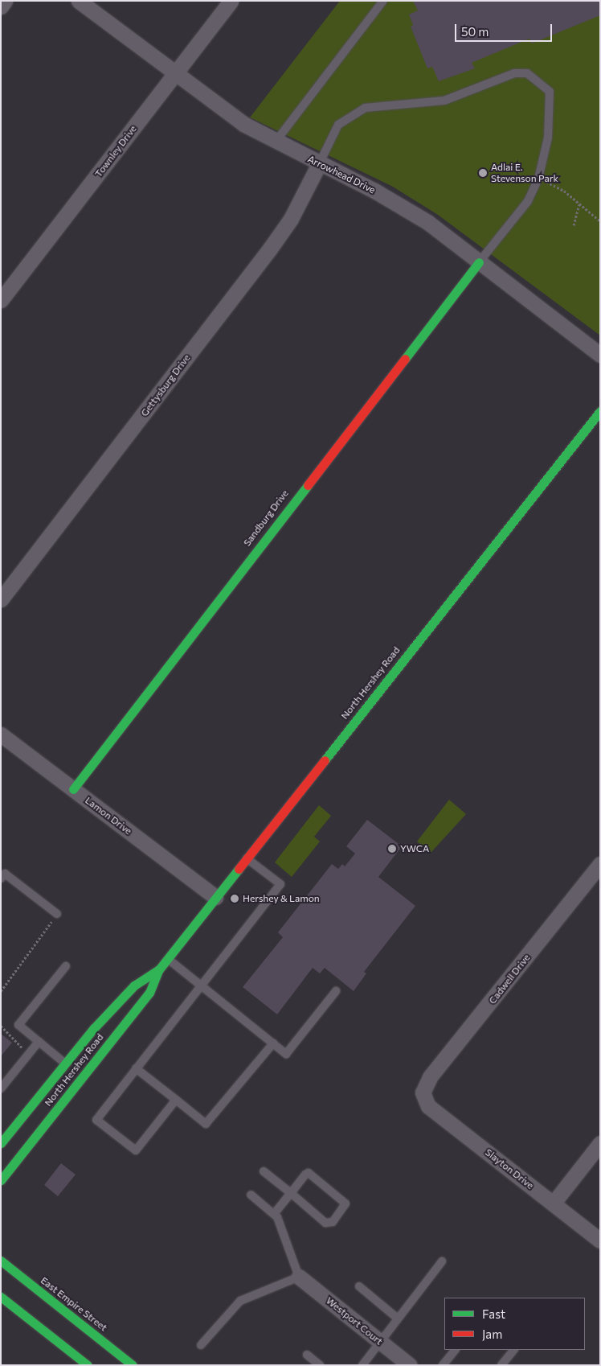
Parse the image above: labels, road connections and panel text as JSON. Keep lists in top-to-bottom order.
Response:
{
  "streets": {
    "main road": ["Sandburg Drive", "North Hershey Road", "East Empire Street"],
    "street": [
      "Townley Drive",
      "Arrowhead Drive",
      "Gettysburg Drive",
      "Lamon Drive",
      "Cadwell Drive",
      "Slayton Drive",
      "Westport Court"
    ]
  },
  "crossings": [
    ["Townley Drive", "Arrowhead Drive"],
    ["Arrowhead Drive", "Gettysburg Drive"],
    ["Arrowhead Drive", "Sandburg Drive"],
    ["Sandburg Drive", "Lamon Drive"],
    ["North Hershey Road", "Lamon Drive"],
    ["Cadwell Drive", "Slayton Drive"]
  ],
  "places": ["Adlai E. Stevenson Park", "YWCA", "Hershey & Lamon"],
  "legend": ["Fast", "Jam"],
  "scale_bar": "50 m"
}
